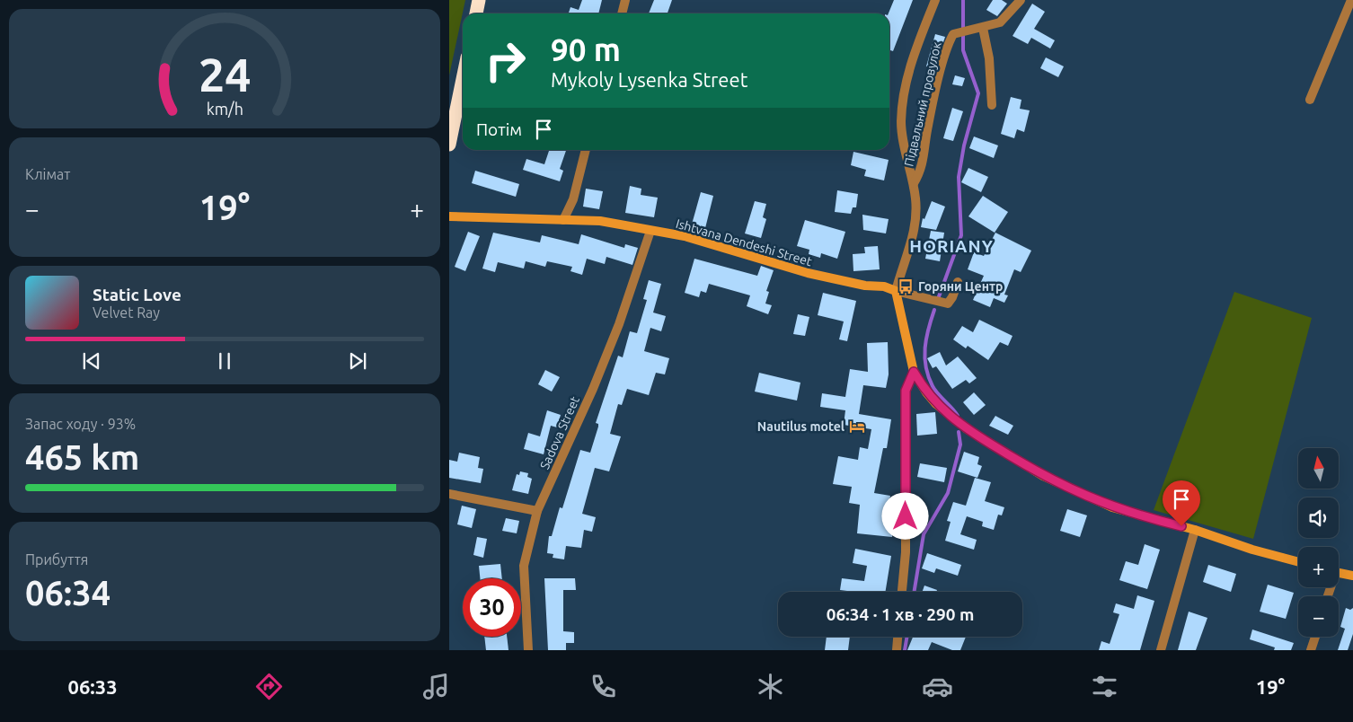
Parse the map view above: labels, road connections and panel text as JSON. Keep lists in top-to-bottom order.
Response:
{
  "streets": {
    "street": ["Підвальний провулок", "Ishtvana Dendeshi Street", "Sadova Street"]
  },
  "crossings": [
    ["Ishtvana Dendeshi Street", "Sadova Street"]
  ],
  "districts": ["HORIANY"],
  "places": {
    "bus stop": ["Горяни Центр"],
    "hotel": ["Nautilus motel"]
  },
  "north": "top",
  "page": {
    "turn": ["90 m", "Mykoly Lysenka Street"],
    "then": "Потім",
    "tile": [
      "Клімат",
      ["Запас ходу · 93%", "465 km"],
      ["Прибуття", "06:34"]
    ],
    "heat": ["−", "19°", "+"],
    "song": ["Static Love", "Velvet Ray"],
    "map_buttons": ["+", "−"],
    "limit": "30",
    "trip": "06:34 · 1 хв · 290 m",
    "tabs": ["06:33", "19°"],
    "gauge": ["24", "km/h"]
  }
}
